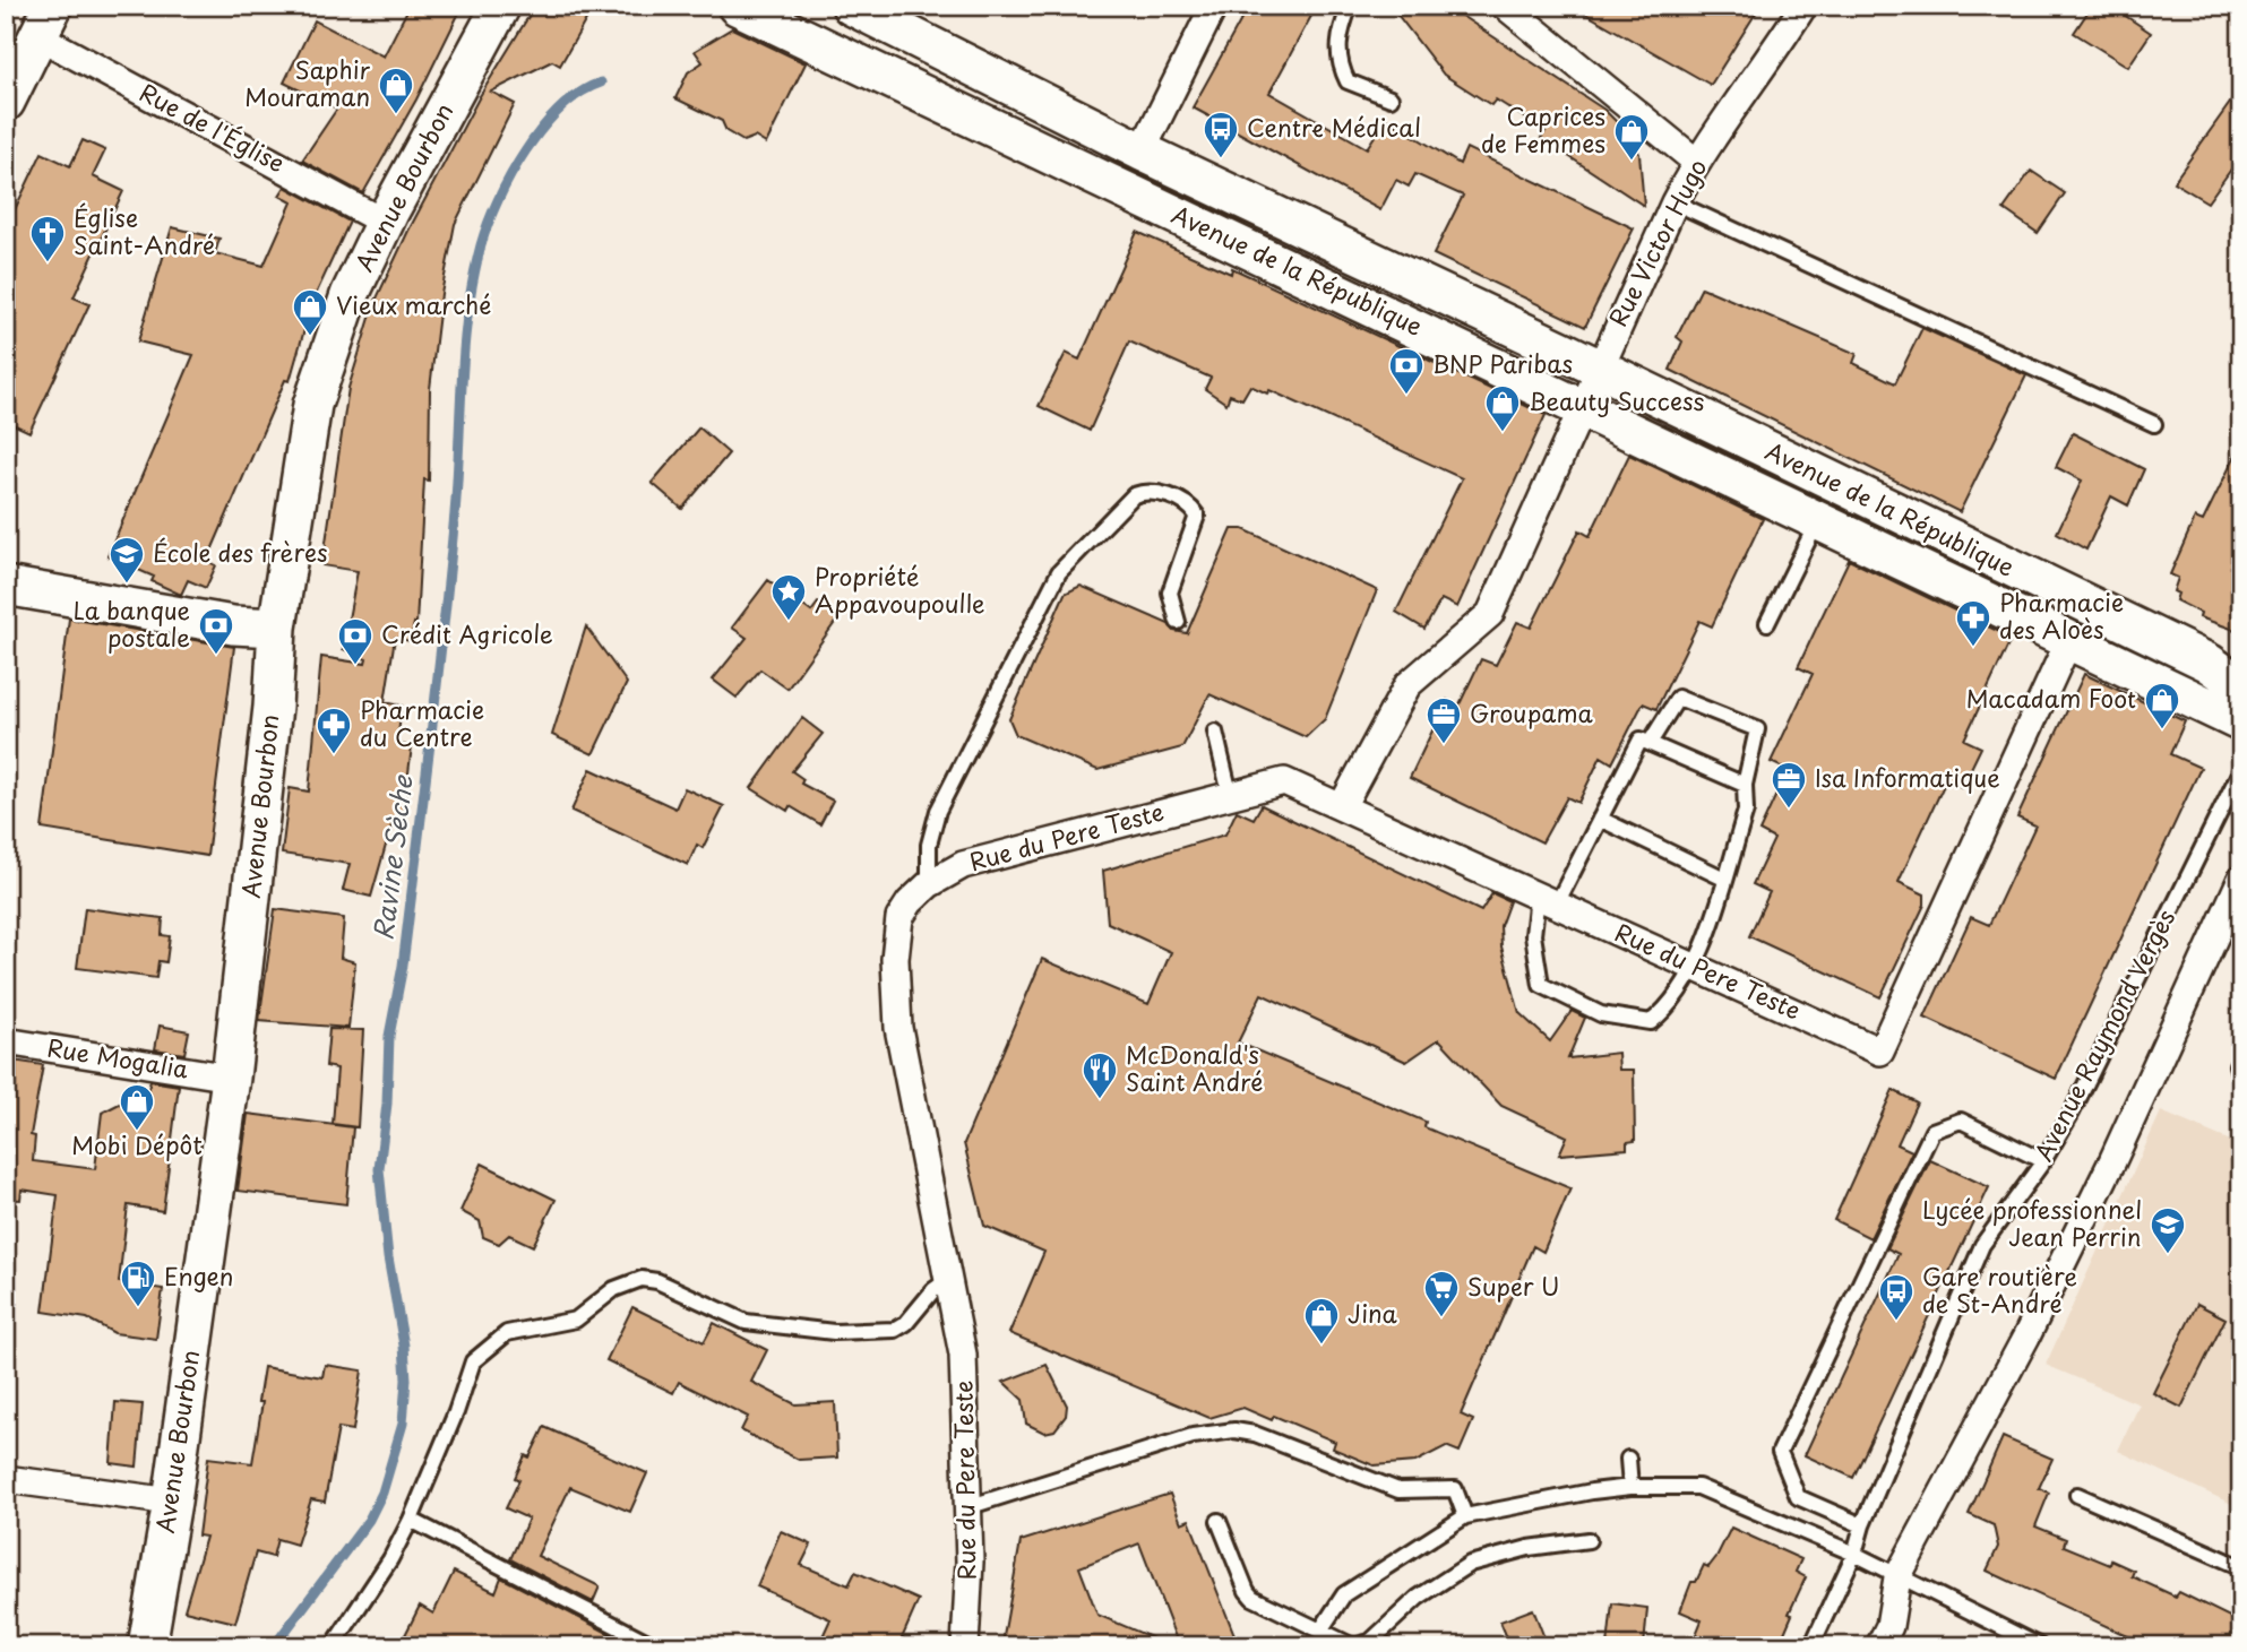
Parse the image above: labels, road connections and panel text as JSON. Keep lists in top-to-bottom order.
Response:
{
  "streets": {
    "main road": ["Avenue Bourbon", "Avenue de la République"],
    "street": [
      "Rue de l'Église",
      "Rue Victor Hugo",
      "Rue du Pere Teste",
      "Rue Mogalia"
    ],
    "lane": ["Avenue Raymond Vergès"]
  },
  "crossings": [
    ["Rue de l'Église", "Avenue Bourbon"],
    ["Avenue Bourbon", "Rue Mogalia"],
    ["Rue Victor Hugo", "Avenue de la République"],
    ["Rue Victor Hugo", "Rue du Pere Teste"],
    ["Avenue de la République", "Rue du Pere Teste"]
  ],
  "water": ["Ravine Sèche"],
  "places": {
    "shop": [
      "Saphir Mouraman",
      "Caprices de Femmes",
      "Vieux marché",
      "Beauty Success",
      "Macadam Foot",
      "Mobi Dépôt",
      "Jina"
    ],
    "bus stop": ["Centre Médical", "Gare routière de St-André"],
    "church": ["Église Saint-André"],
    "bank": ["BNP Paribas", "La banque postale", "Crédit Agricole"],
    "school or university": ["École des frères", "Lycée professionnel Jean Perrin"],
    "place": ["Propriété Appavoupoulle"],
    "pharmacy": ["Pharmacie des Aloès", "Pharmacie du Centre"],
    "office": ["Groupama", "Isa Informatique"],
    "restaurant": ["McDonald's Saint André"],
    "fuel station": ["Engen"],
    "supermarket": ["Super U"]
  }
}
